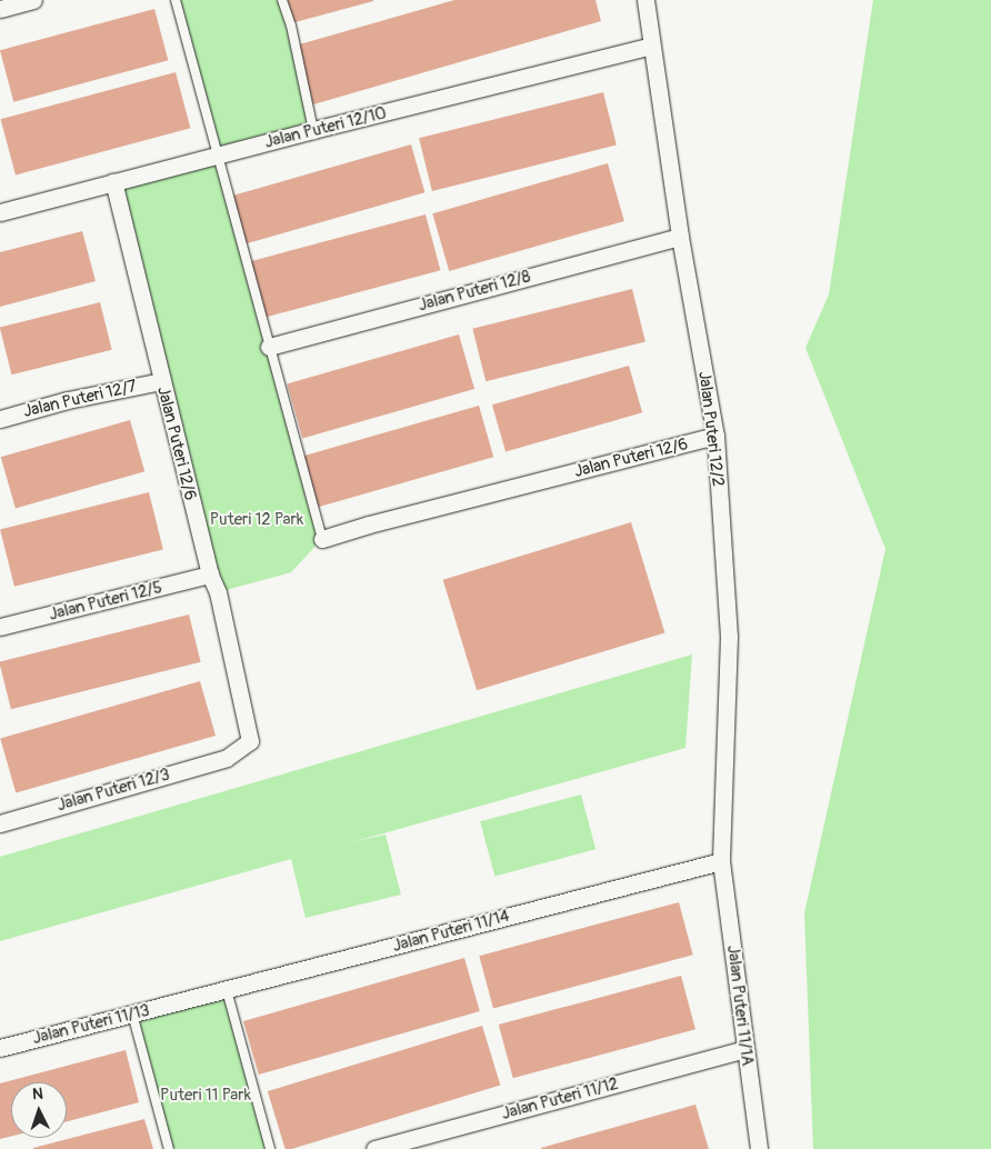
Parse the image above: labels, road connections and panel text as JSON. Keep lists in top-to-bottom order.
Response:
{
  "streets": {
    "street": [
      "Jalan Puteri 12/10",
      "Jalan Puteri 12/8",
      "Jalan Puteri 12/7",
      "Jalan Puteri 12/2",
      "Jalan Puteri 12/6",
      "Jalan Puteri 12/5",
      "Jalan Puteri 12/3",
      "Jalan Puteri 11/14",
      "Jalan Puteri 11/1A",
      "Jalan Puteri 11/13",
      "Jalan Puteri 11/12"
    ]
  },
  "crossings": [
    ["Jalan Puteri 12/10", "Jalan Puteri 12/2"],
    ["Jalan Puteri 12/10", "Jalan Puteri 12/6"],
    ["Jalan Puteri 12/8", "Jalan Puteri 12/2"],
    ["Jalan Puteri 12/7", "Jalan Puteri 12/6"],
    ["Jalan Puteri 12/2", "Jalan Puteri 12/6"],
    ["Jalan Puteri 12/2", "Jalan Puteri 11/14"],
    ["Jalan Puteri 12/2", "Jalan Puteri 11/1A"],
    ["Jalan Puteri 12/6", "Jalan Puteri 12/5"],
    ["Jalan Puteri 12/6", "Jalan Puteri 12/3"],
    ["Jalan Puteri 11/14", "Jalan Puteri 11/1A"],
    ["Jalan Puteri 11/14", "Jalan Puteri 11/13"],
    ["Jalan Puteri 11/1A", "Jalan Puteri 11/12"]
  ],
  "parks": ["Puteri 12 Park", "Puteri 11 Park"],
  "north": "top"
}
